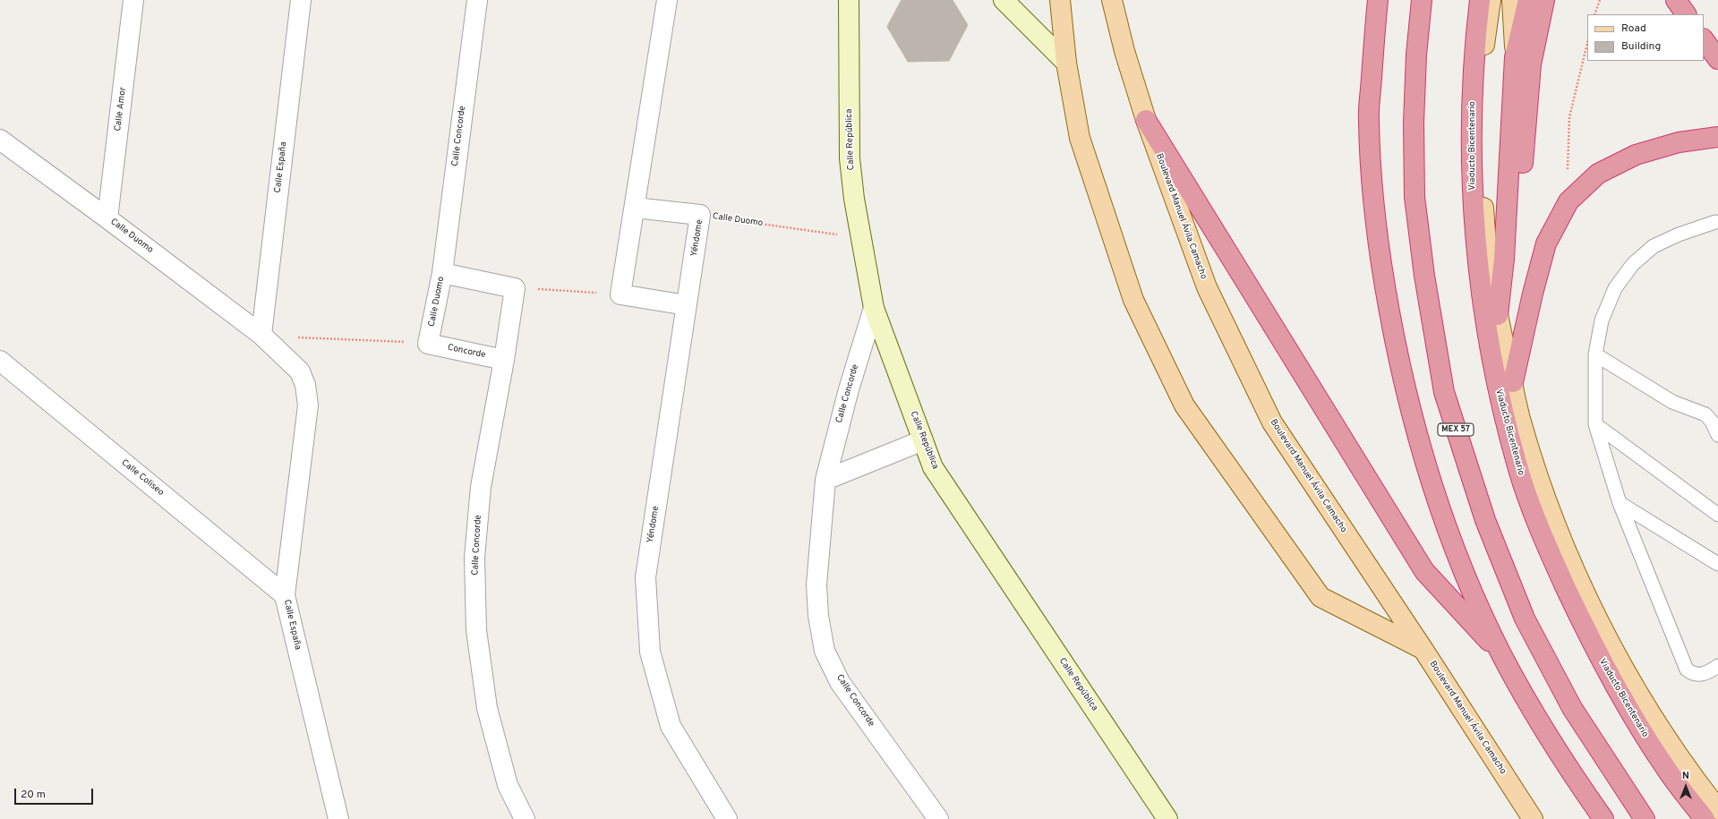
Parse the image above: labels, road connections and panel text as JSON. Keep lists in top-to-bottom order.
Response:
{
  "streets": {
    "highway": ["Viaducto Bicentenario", "MEX 57"],
    "main road": ["Boulevard Manuel Ávila Camacho"],
    "street": [
      "Calle Amor",
      "Calle Concorde",
      "Calle República",
      "Calle España",
      "Calle Duomo",
      "Yéndome",
      "Concorde",
      "Calle Coliseo"
    ]
  },
  "crossings": [
    ["Calle Amor", "Calle Duomo"],
    ["Calle Concorde", "Calle República"],
    ["Calle Concorde", "Calle Duomo"],
    ["Calle Concorde", "Concorde"],
    ["Calle República", "Calle Duomo"],
    ["Calle España", "Calle Duomo"],
    ["Calle España", "Calle Coliseo"],
    ["Calle Duomo", "Yéndome"],
    ["Calle Duomo", "Concorde"]
  ],
  "legend": ["Road", "Building"],
  "scale_bar": "20 m",
  "north": "top"
}
